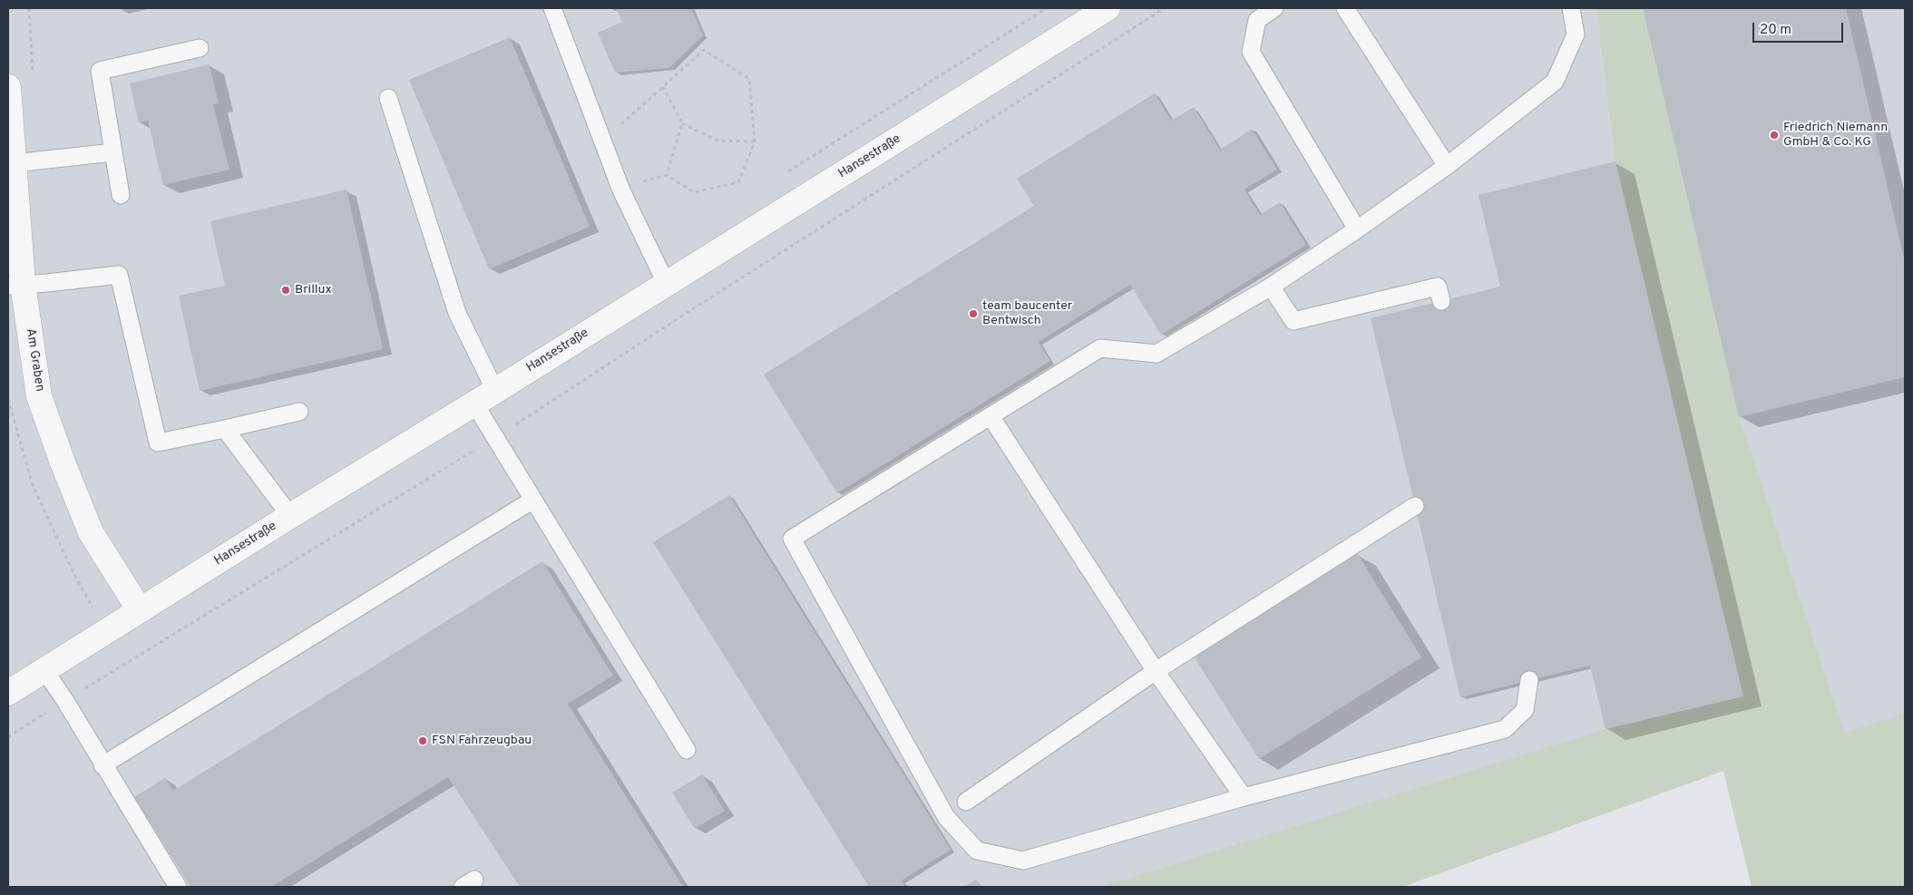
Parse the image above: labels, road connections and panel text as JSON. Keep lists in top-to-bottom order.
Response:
{
  "streets": {
    "street": ["Hansestraße", "Am Graben"]
  },
  "crossings": [
    ["Hansestraße", "Am Graben"]
  ],
  "places": [
    "Friedrich Niemann GmbH & Co. KG",
    "Brillux",
    "team baucenter Bentwisch",
    "FSN Fahrzeugbau"
  ],
  "scale_bar": "20 m"
}
